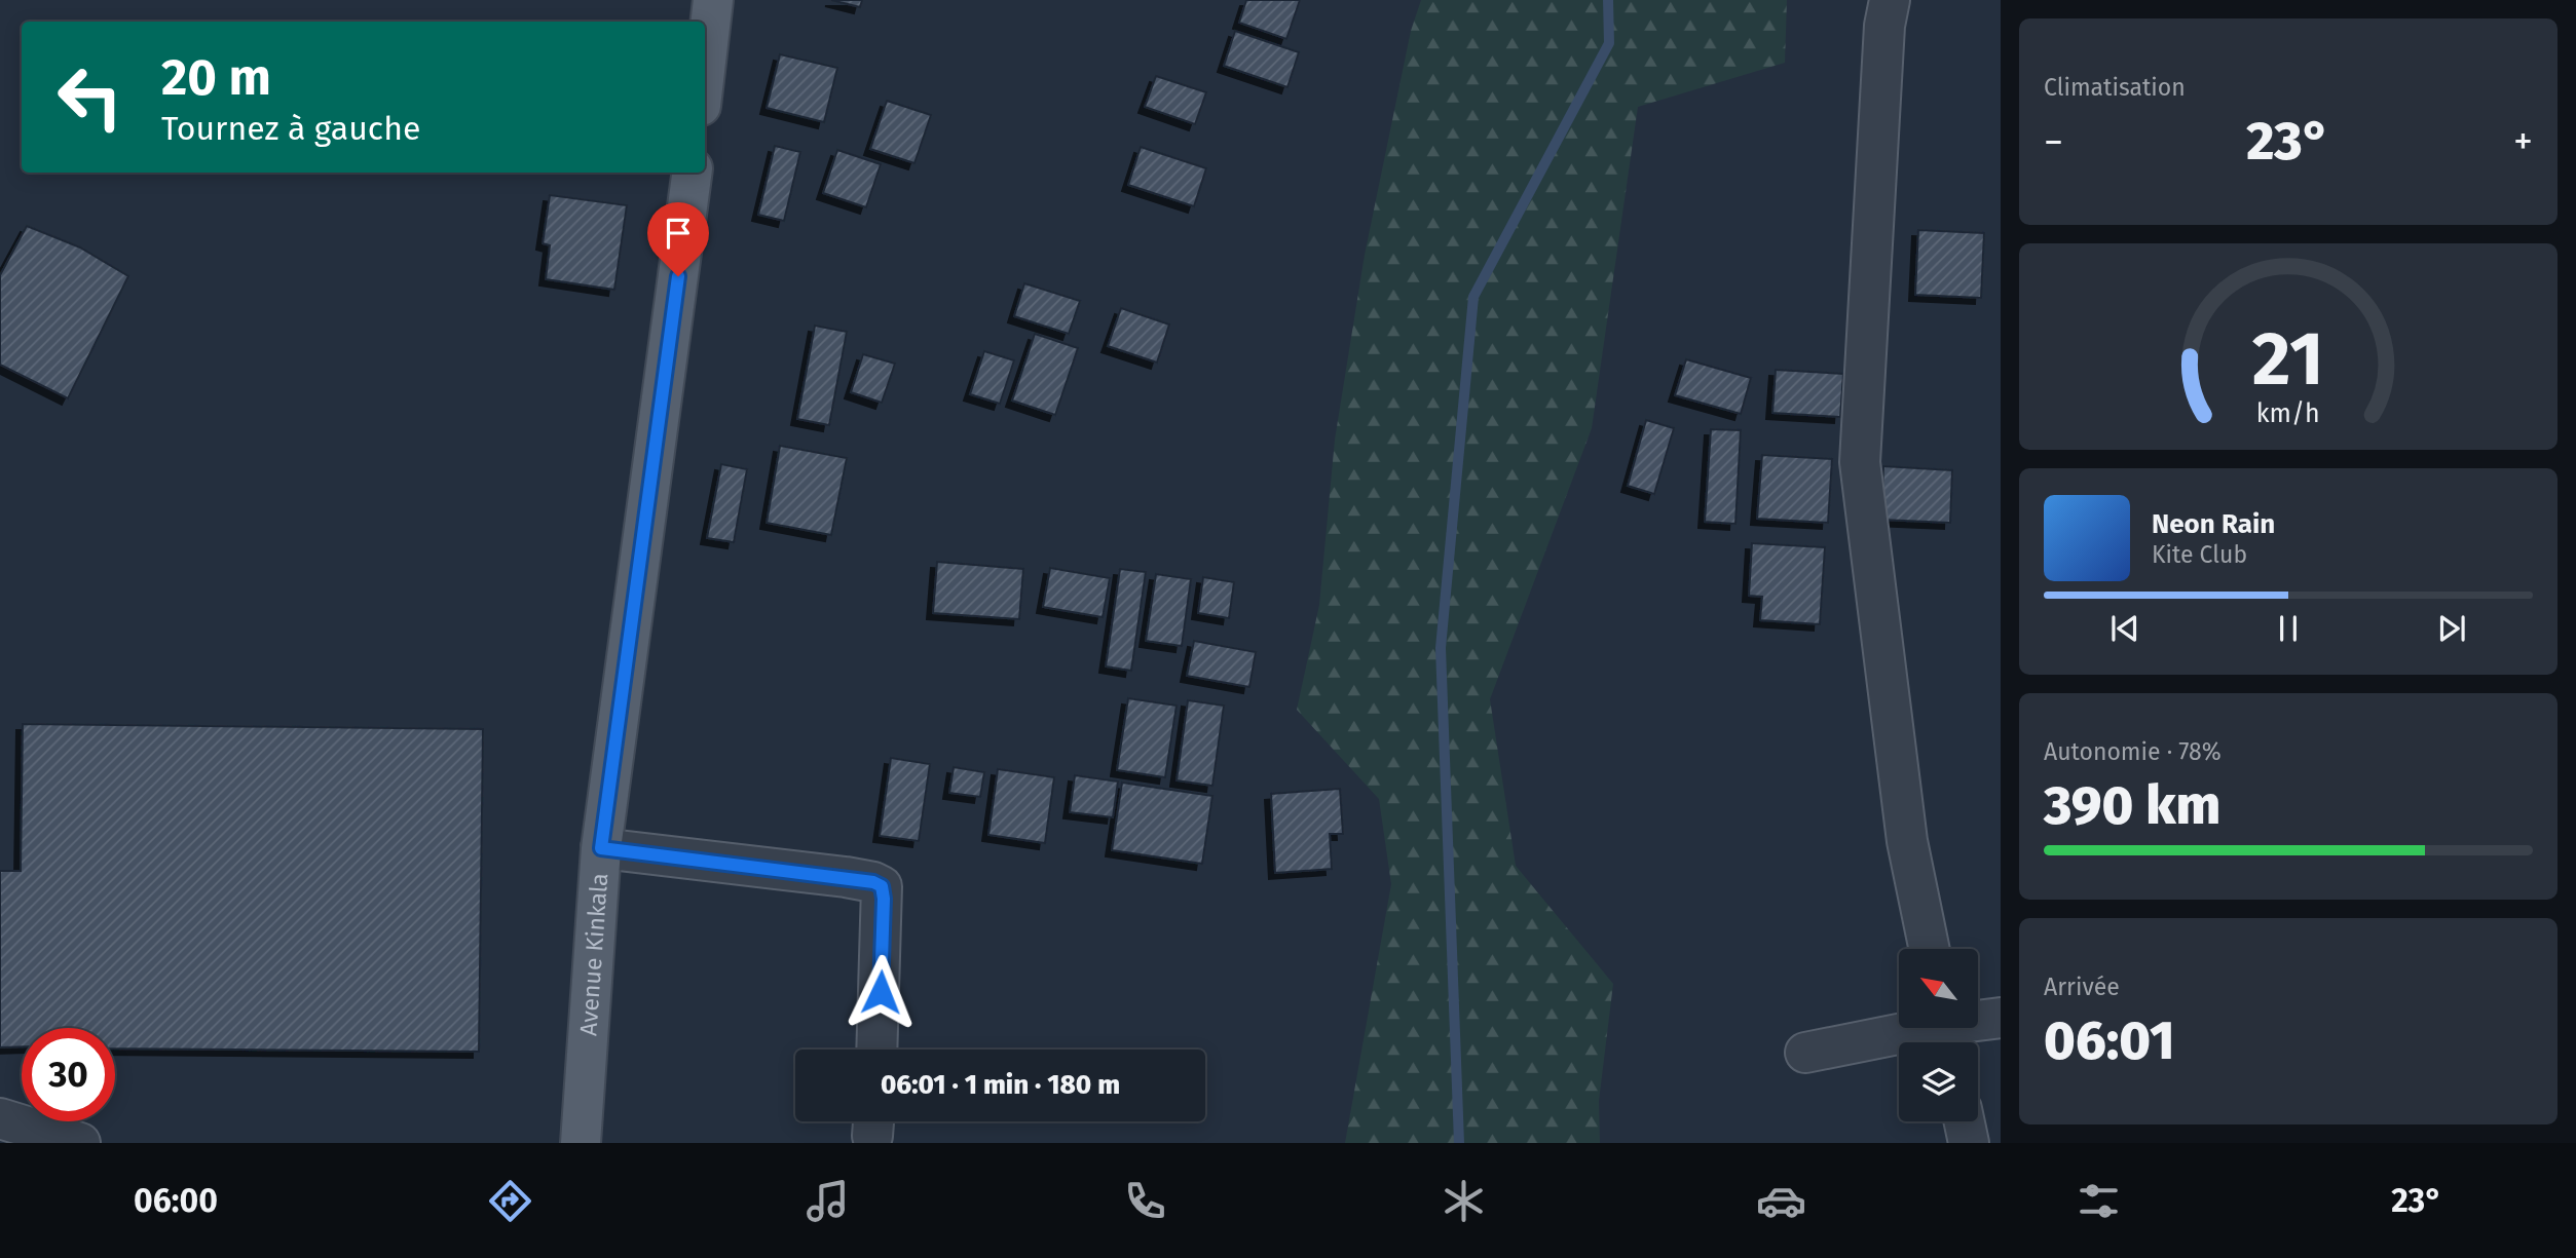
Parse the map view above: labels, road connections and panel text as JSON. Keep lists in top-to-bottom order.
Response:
{
  "streets": {
    "main road": ["Avenue Kinkala"]
  },
  "north": "top left",
  "page": {
    "tile": [
      "Climatisation",
      ["Autonomie · 78%", "390 km"],
      ["Arrivée", "06:01"]
    ],
    "turn": ["20 m", "Tournez à gauche"],
    "heat": ["−", "23°", "+"],
    "song": ["Neon Rain", "Kite Club"],
    "limit": "30",
    "trip": "06:01 · 1 min · 180 m",
    "tabs": ["06:00", "23°"],
    "gauge": ["21", "km/h"]
  }
}
